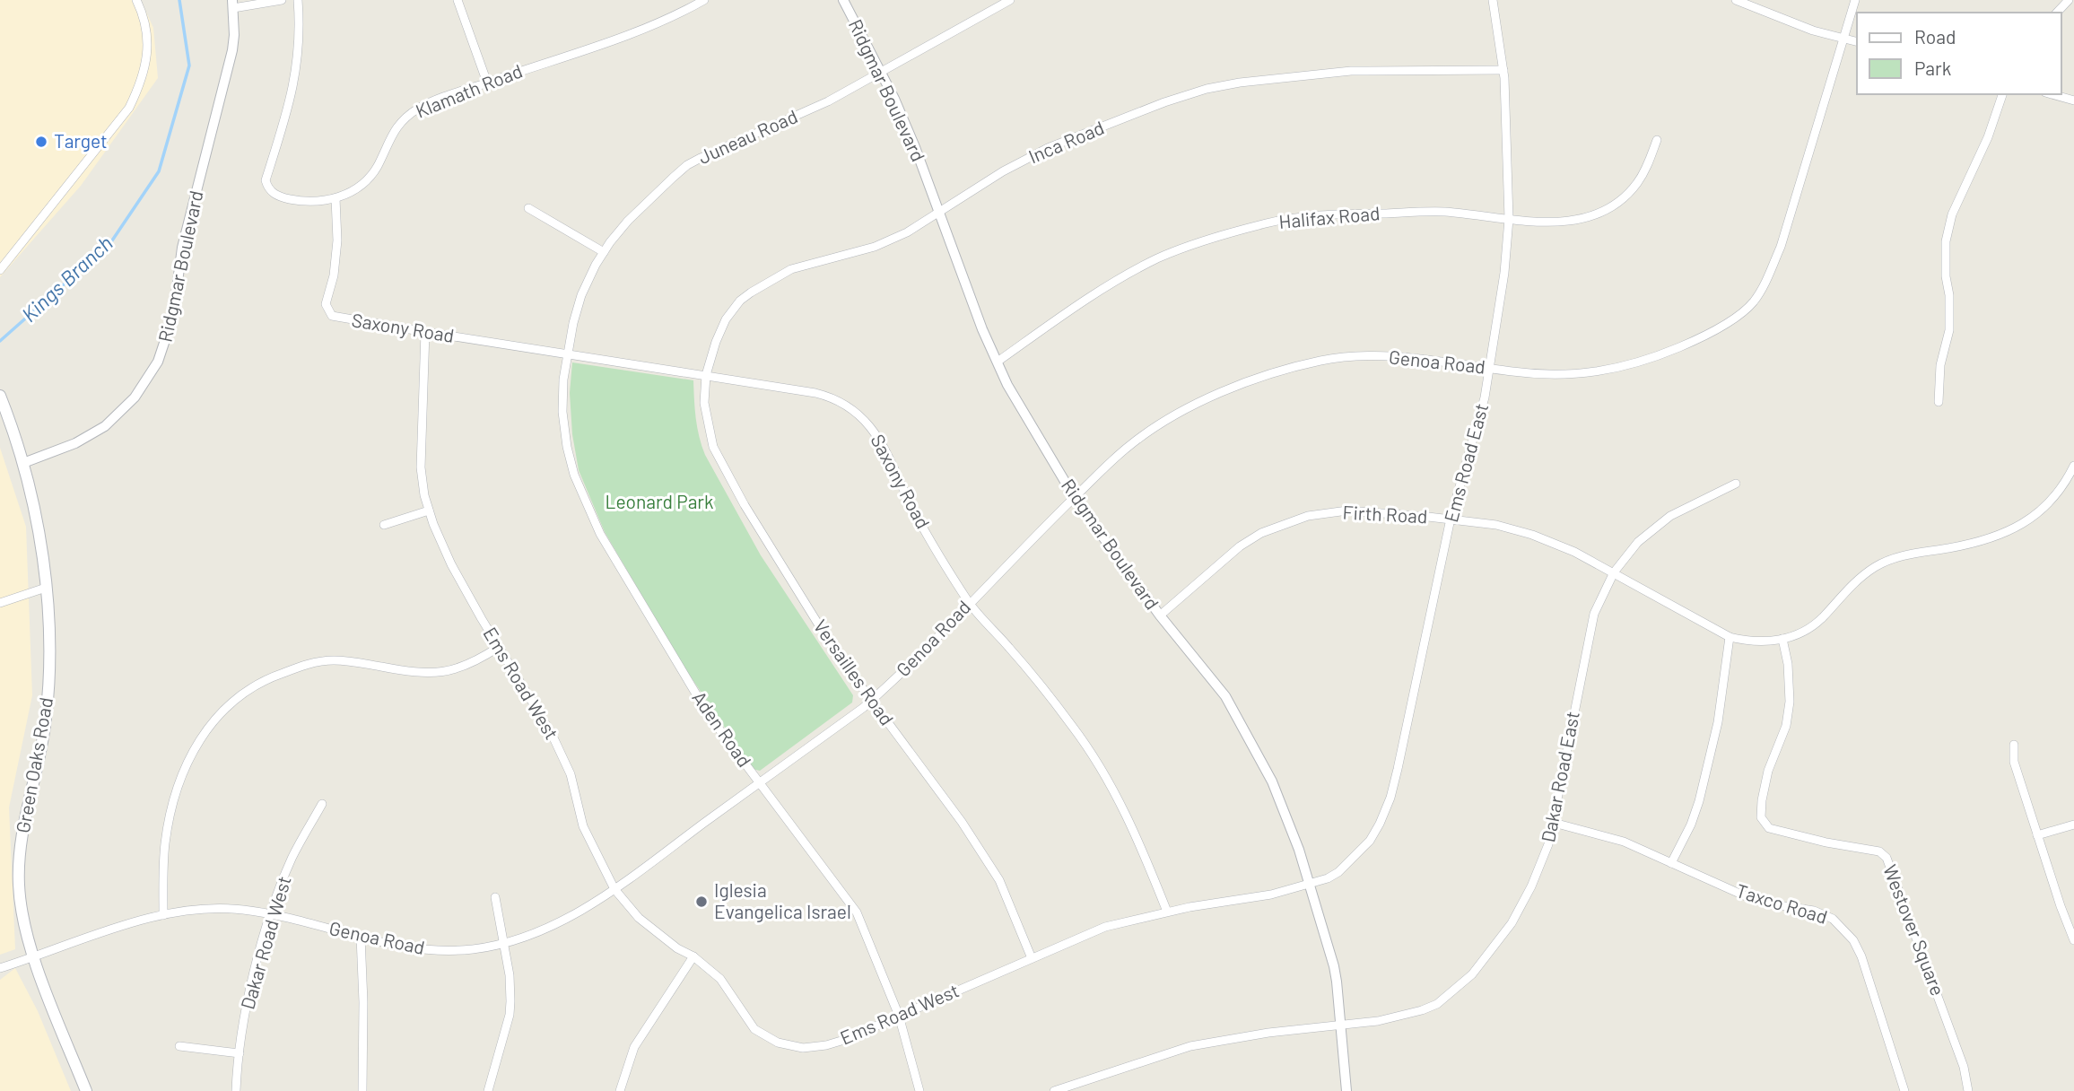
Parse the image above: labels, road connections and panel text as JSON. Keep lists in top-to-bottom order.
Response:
{
  "streets": {
    "main road": ["Green Oaks Road"],
    "street": [
      "Ridgmar Boulevard",
      "Klamath Road",
      "Juneau Road",
      "Inca Road",
      "Halifax Road",
      "Saxony Road",
      "Genoa Road",
      "Ems Road East",
      "Firth Road",
      "Versailles Road",
      "Ems Road West",
      "Aden Road",
      "Dakar Road East",
      "Taxco Road",
      "Westover Square",
      "Dakar Road West"
    ]
  },
  "crossings": [
    ["Ridgmar Boulevard", "Juneau Road"],
    ["Ridgmar Boulevard", "Inca Road"],
    ["Ridgmar Boulevard", "Halifax Road"],
    ["Ridgmar Boulevard", "Genoa Road"],
    ["Ridgmar Boulevard", "Ems Road East"],
    ["Ridgmar Boulevard", "Firth Road"],
    ["Ridgmar Boulevard", "Ems Road West"],
    ["Ridgmar Boulevard", "Green Oaks Road"],
    ["Ridgmar Boulevard", "Dakar Road East"],
    ["Klamath Road", "Saxony Road"],
    ["Juneau Road", "Saxony Road"],
    ["Juneau Road", "Aden Road"],
    ["Inca Road", "Saxony Road"],
    ["Inca Road", "Ems Road East"],
    ["Inca Road", "Versailles Road"],
    ["Halifax Road", "Ems Road East"],
    ["Saxony Road", "Genoa Road"],
    ["Saxony Road", "Versailles Road"],
    ["Saxony Road", "Ems Road West"],
    ["Saxony Road", "Aden Road"],
    ["Genoa Road", "Ems Road East"],
    ["Genoa Road", "Versailles Road"],
    ["Genoa Road", "Ems Road West"],
    ["Genoa Road", "Aden Road"],
    ["Genoa Road", "Green Oaks Road"],
    ["Genoa Road", "Dakar Road West"],
    ["Ems Road East", "Firth Road"],
    ["Ems Road East", "Ems Road West"],
    ["Firth Road", "Dakar Road East"],
    ["Versailles Road", "Ems Road West"],
    ["Ems Road West", "Aden Road"],
    ["Dakar Road East", "Taxco Road"]
  ],
  "water": ["Kings Branch"],
  "parks": ["Leonard Park"],
  "places": ["Target", "Iglesia Evangelica Israel"],
  "legend": ["Road", "Park"]
}
